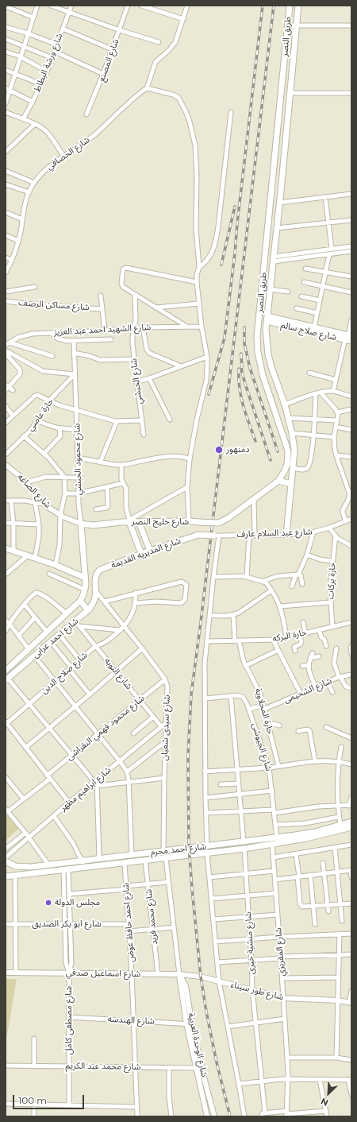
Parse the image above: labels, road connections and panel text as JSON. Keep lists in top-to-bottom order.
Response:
{
  "streets": {
    "main road": [
      "طريق النصر",
      "شارع صلاح سالم",
      "شارع محمود الحبشي",
      "شارع خليج النصر",
      "شارع المديريه القديمة",
      "شارع احمد عرابى",
      "شارع احمد محرم"
    ],
    "street": [
      "شارع المصنع",
      "شارع ورشة البطاط",
      "شارع الحصافي",
      "شارع مساكن الرصف",
      "شارع الشهيد احمد عبد العزيز",
      "شارع الحبشي",
      "حارة عاصي",
      "شارع الصاغه",
      "شارع عبد السلام عارف",
      "حارة بركات",
      "حارة البركه",
      "شارع صلاح الدين",
      "شارع التوبه",
      "شارع الشحيمى",
      "حارة المحلاوية",
      "شارع محمود فهمي النقراشى",
      "شارع سيدى شعبان",
      "شارع الجيوشى",
      "شارع ابراهيم مظهر",
      "شارع محمد فريد",
      "شارع احمد حافظ عوض",
      "شارع ابو بكر الصديق",
      "شارع منشية خيرى",
      "شارع المقريزي",
      "شارع اسماعيل صدقي",
      "شارع طور سيناء",
      "شارع مصطفى كامل",
      "شارع الهندسه",
      "شارع الوحدة العربية",
      "شارع محمد عبد الكريم"
    ]
  },
  "crossings": [
    ["طريق النصر", "شارع صلاح سالم"],
    ["طريق النصر", "شارع خليج النصر"],
    ["طريق النصر", "شارع عبد السلام عارف"],
    ["شارع الشهيد احمد عبد العزيز", "شارع الحبشي"],
    ["حارة عاصي", "شارع محمود الحبشي"],
    ["شارع محمود الحبشي", "شارع الصاغه"],
    ["شارع محمود الحبشي", "شارع خليج النصر"],
    ["شارع محمود الحبشي", "شارع احمد عرابى"],
    ["شارع الصاغه", "شارع خليج النصر"],
    ["شارع عبد السلام عارف", "شارع المديريه القديمة"],
    ["شارع المديريه القديمة", "شارع احمد عرابى"],
    ["شارع المديريه القديمة", "شارع سيدى شعبان"],
    ["حارة بركات", "حارة البركه"],
    ["حارة البركه", "حارة المحلاوية"],
    ["شارع احمد عرابى", "شارع التوبه"],
    ["شارع احمد عرابى", "شارع سيدى شعبان"],
    ["شارع صلاح الدين", "شارع التوبه"],
    ["شارع صلاح الدين", "شارع سيدى شعبان"],
    ["شارع التوبه", "شارع محمود فهمي النقراشى"],
    ["شارع التوبه", "شارع ابراهيم مظهر"],
    ["شارع الشحيمى", "حارة المحلاوية"],
    ["شارع الشحيمى", "شارع الجيوشى"],
    ["شارع محمود فهمي النقراشى", "شارع سيدى شعبان"],
    ["شارع سيدى شعبان", "شارع ابراهيم مظهر"],
    ["شارع سيدى شعبان", "شارع احمد محرم"],
    ["شارع الجيوشى", "شارع احمد محرم"],
    ["شارع الجيوشى", "شارع المقريزي"],
    ["شارع ابراهيم مظهر", "شارع احمد محرم"],
    ["شارع احمد محرم", "شارع محمد فريد"],
    ["شارع احمد محرم", "شارع احمد حافظ عوض"],
    ["شارع احمد محرم", "شارع منشية خيرى"],
    ["شارع احمد محرم", "شارع المقريزي"],
    ["شارع احمد محرم", "شارع مصطفى كامل"],
    ["شارع احمد محرم", "شارع الوحدة العربية"],
    ["شارع محمد فريد", "شارع اسماعيل صدقي"],
    ["شارع احمد حافظ عوض", "شارع ابو بكر الصديق"],
    ["شارع احمد حافظ عوض", "شارع اسماعيل صدقي"],
    ["شارع احمد حافظ عوض", "شارع الهندسه"],
    ["شارع احمد حافظ عوض", "شارع محمد عبد الكريم"],
    ["شارع ابو بكر الصديق", "شارع مصطفى كامل"],
    ["شارع منشية خيرى", "شارع طور سيناء"],
    ["شارع المقريزي", "شارع طور سيناء"],
    ["شارع اسماعيل صدقي", "شارع طور سيناء"],
    ["شارع اسماعيل صدقي", "شارع مصطفى كامل"],
    ["شارع اسماعيل صدقي", "شارع الوحدة العربية"],
    ["شارع مصطفى كامل", "شارع الهندسه"],
    ["شارع مصطفى كامل", "شارع محمد عبد الكريم"],
    ["شارع الهندسه", "شارع الوحدة العربية"],
    ["شارع الوحدة العربية", "شارع محمد عبد الكريم"]
  ],
  "places": ["دمنهور", "مجلس الدولة"],
  "scale_bar": "100 m",
  "north": "bottom left"
}
